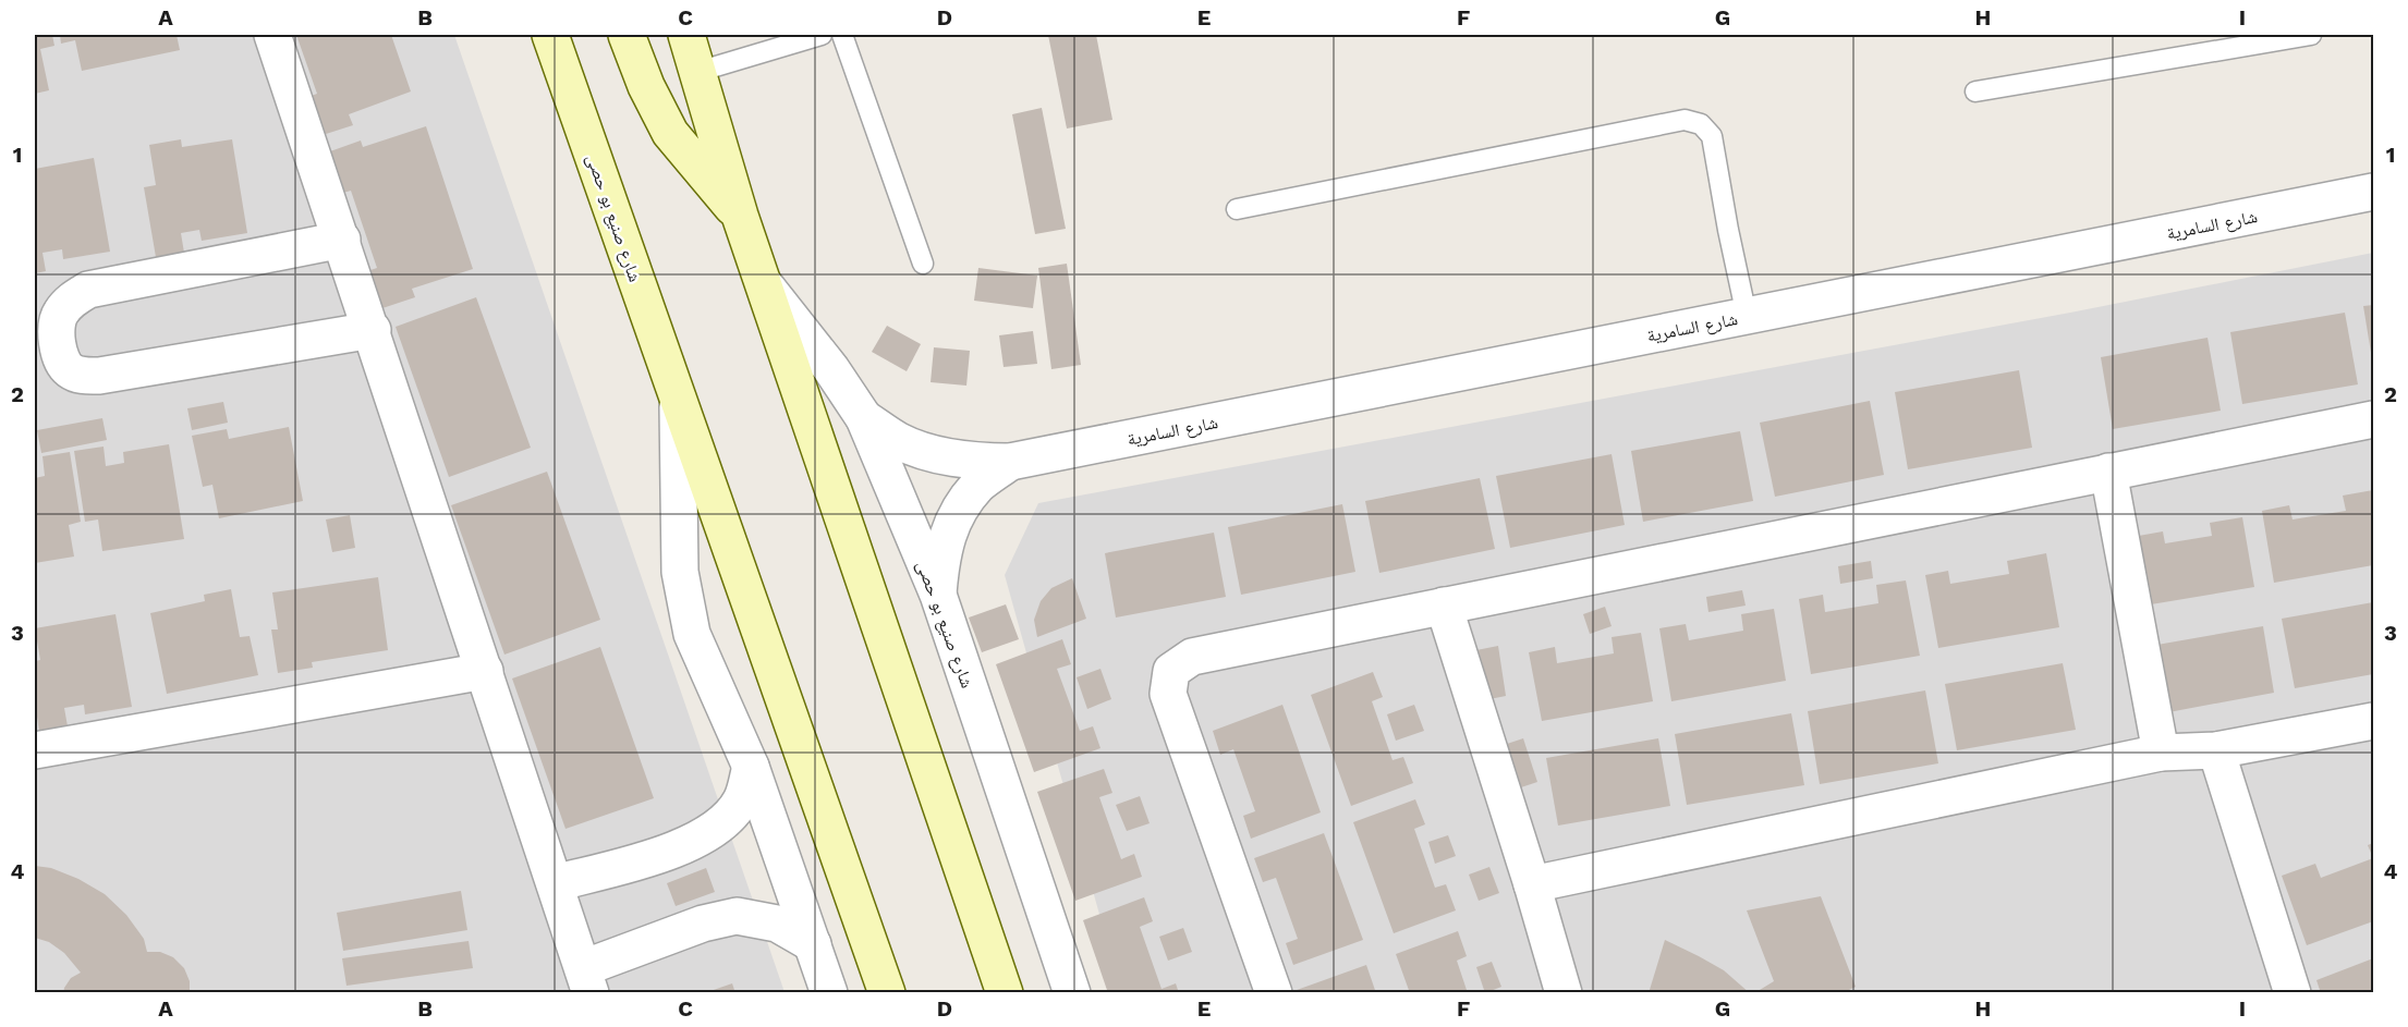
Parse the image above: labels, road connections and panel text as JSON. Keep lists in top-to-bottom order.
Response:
{
  "streets": {
    "street": ["شارع صنيع بو حصى", "شارع السامرية"]
  },
  "crossings": [
    ["شارع صنيع بو حصى", "شارع السامرية"]
  ],
  "grid": {
    "columns": [
      "A",
      "B",
      "C",
      "D",
      "E",
      "F",
      "G",
      "H",
      "I"
    ],
    "rows": [
      "1",
      "2",
      "3",
      "4"
    ]
  }
}
